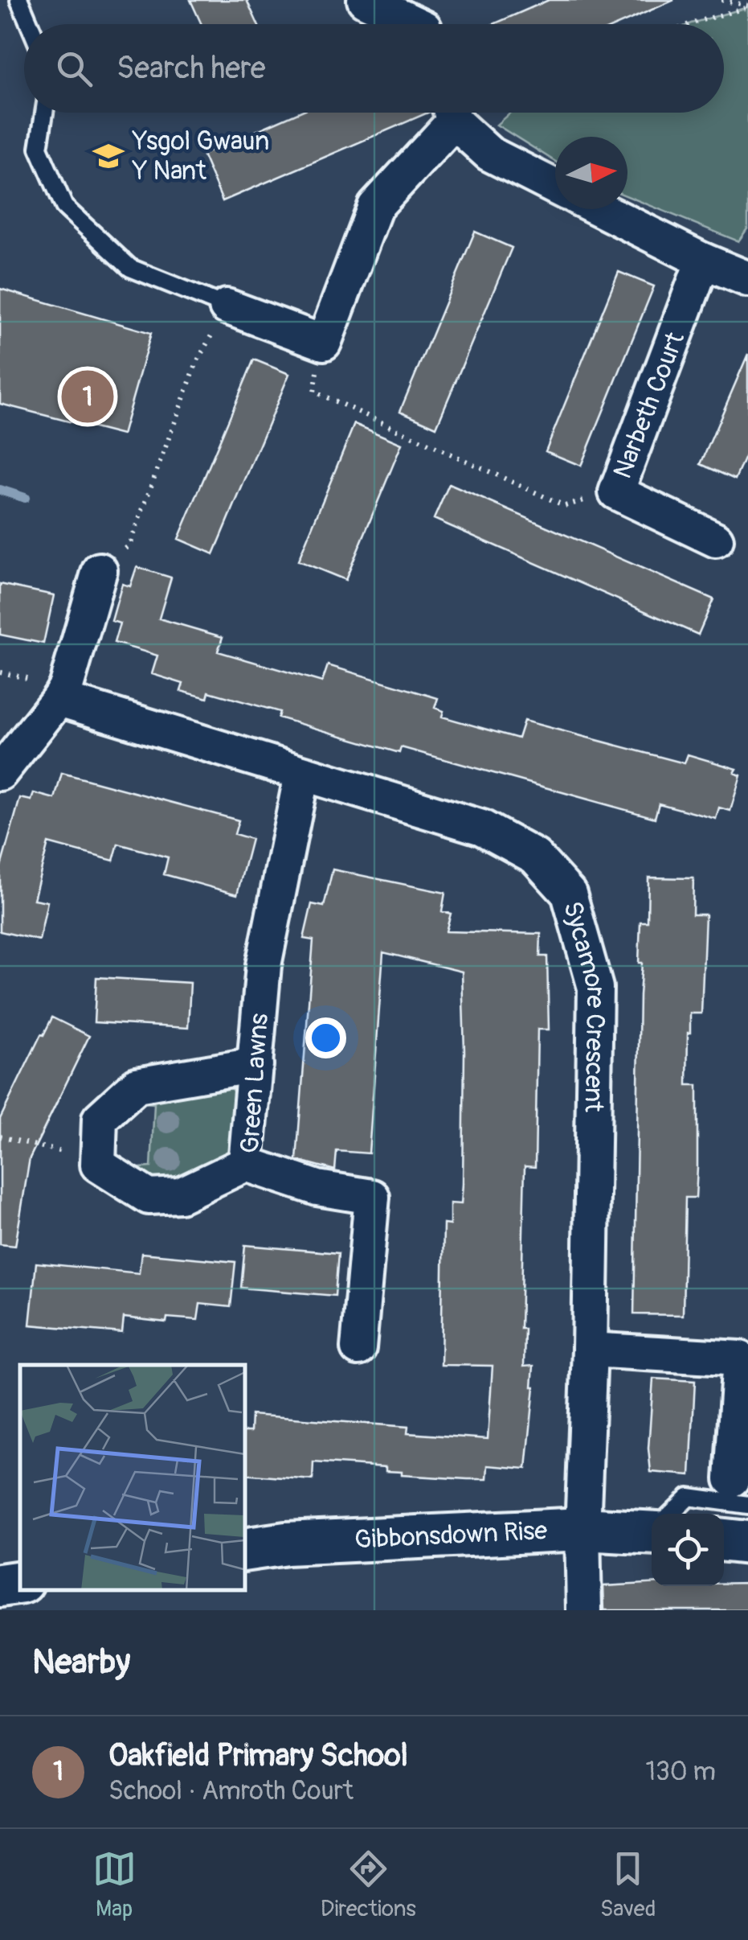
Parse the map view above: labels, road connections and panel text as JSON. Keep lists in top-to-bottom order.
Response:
{
  "streets": {
    "street": [
      "Narbeth Court",
      "Sycamore Crescent",
      "Green Lawns",
      "Gibbonsdown Rise"
    ]
  },
  "crossings": [
    ["Sycamore Crescent", "Green Lawns"],
    ["Sycamore Crescent", "Gibbonsdown Rise"]
  ],
  "places": {
    "school or university": ["Ysgol Gwaun Y Nant"]
  },
  "north": "right",
  "page": {
    "search": "Search here",
    "pins": "1",
    "heading": "Nearby",
    "list": [
      {
        "mark": "1",
        "name": "Oakfield Primary School",
        "note": "School · Amroth Court",
        "value": "130 m"
      }
    ],
    "nav": ["Map", "Directions", "Saved"]
  }
}
